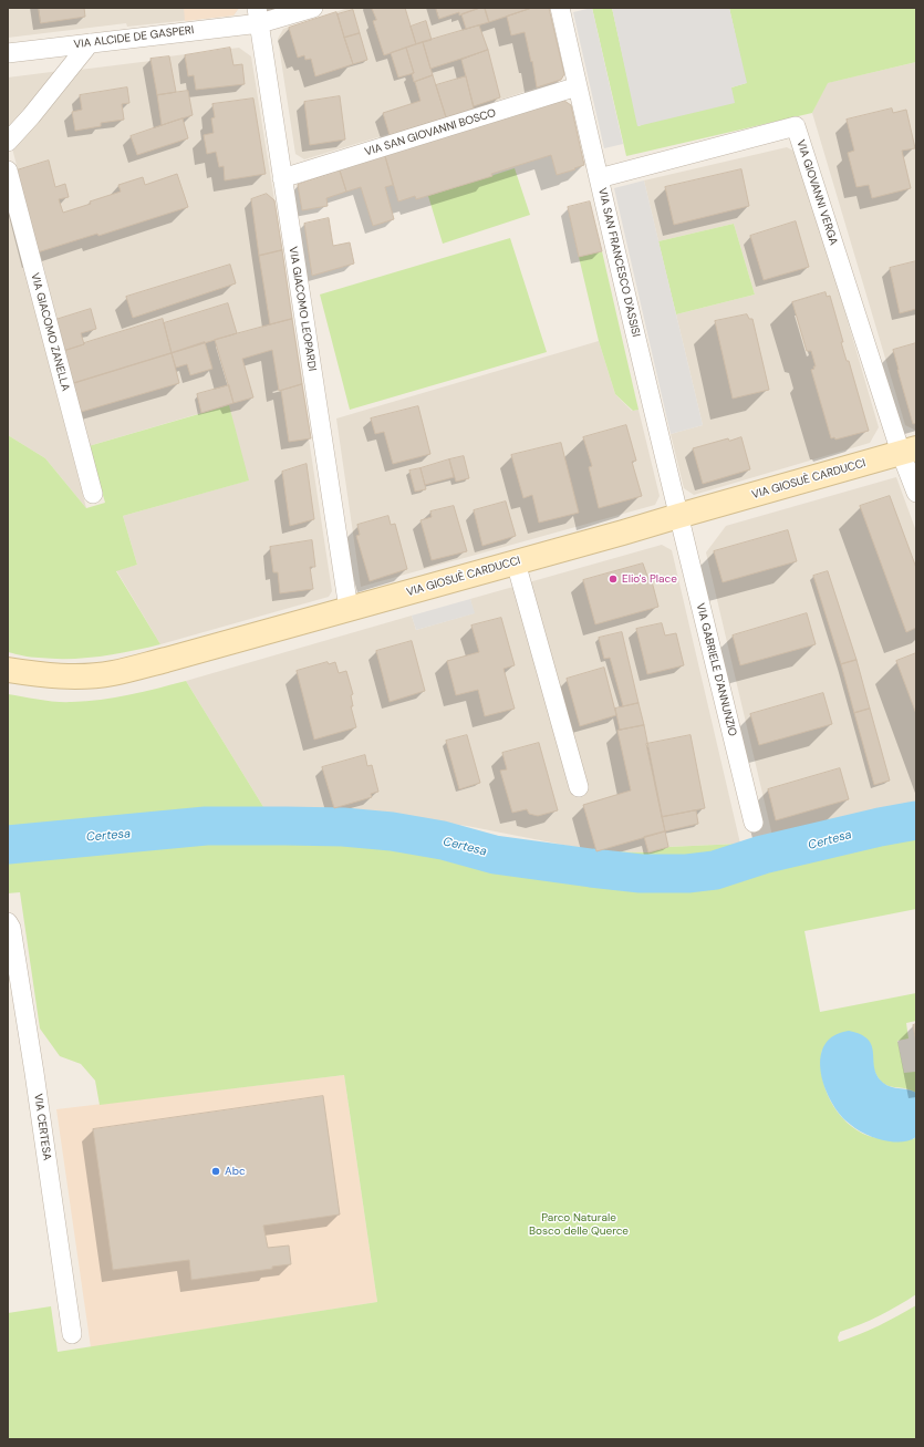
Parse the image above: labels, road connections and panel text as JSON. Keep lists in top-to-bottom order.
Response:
{
  "streets": {
    "street": [
      "VIA ALCIDE DE GASPERI",
      "VIA SAN GIOVANNI BOSCO",
      "VIA GIOVANNI VERGA",
      "VIA SAN FRANCESCO D'ASSISI",
      "VIA GIACOMO LEOPARDI",
      "VIA GIACOMO ZANELLA",
      "VIA GIOSUÈ CARDUCCI",
      "VIA GABRIELE D'ANNUNZIO",
      "VIA CERTESA"
    ]
  },
  "crossings": [
    ["VIA ALCIDE DE GASPERI", "VIA GIACOMO LEOPARDI"],
    ["VIA SAN GIOVANNI BOSCO", "VIA SAN FRANCESCO D'ASSISI"],
    ["VIA SAN GIOVANNI BOSCO", "VIA GIACOMO LEOPARDI"],
    ["VIA GIOVANNI VERGA", "VIA SAN FRANCESCO D'ASSISI"],
    ["VIA GIOVANNI VERGA", "VIA GIOSUÈ CARDUCCI"],
    ["VIA SAN FRANCESCO D'ASSISI", "VIA GIOSUÈ CARDUCCI"],
    ["VIA SAN FRANCESCO D'ASSISI", "VIA GABRIELE D'ANNUNZIO"],
    ["VIA GIACOMO LEOPARDI", "VIA GIOSUÈ CARDUCCI"],
    ["VIA GIOSUÈ CARDUCCI", "VIA GABRIELE D'ANNUNZIO"]
  ],
  "water": ["Certesa"],
  "parks": ["Parco Naturale Bosco delle Querce"],
  "places": ["Elio's Place", "Abc"]
}
